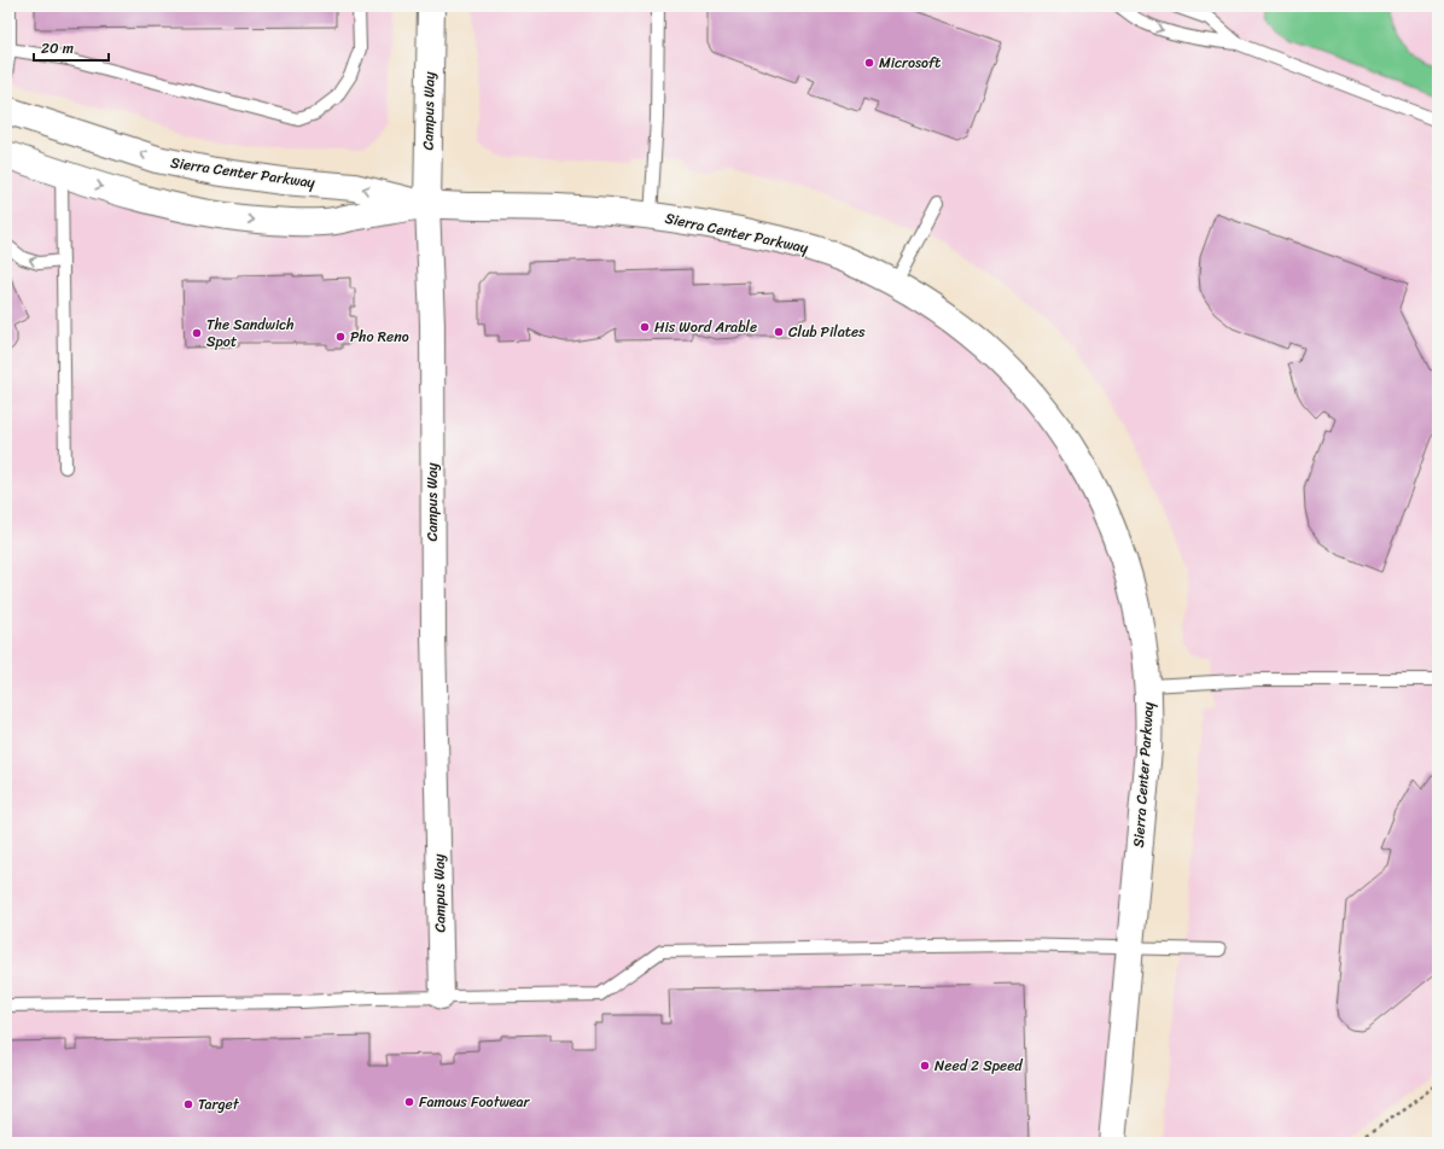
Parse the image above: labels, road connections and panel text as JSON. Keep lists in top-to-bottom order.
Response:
{
  "streets": {
    "street": ["Campus Way", "Sierra Center Parkway"]
  },
  "crossings": [
    ["Campus Way", "Sierra Center Parkway"]
  ],
  "places": [
    "Microsoft",
    "His Word Arable",
    "Club Pilates",
    "The Sandwich Spot",
    "Pho Reno",
    "Need 2 Speed",
    "Famous Footwear",
    "Target"
  ],
  "scale_bar": "20 m"
}
